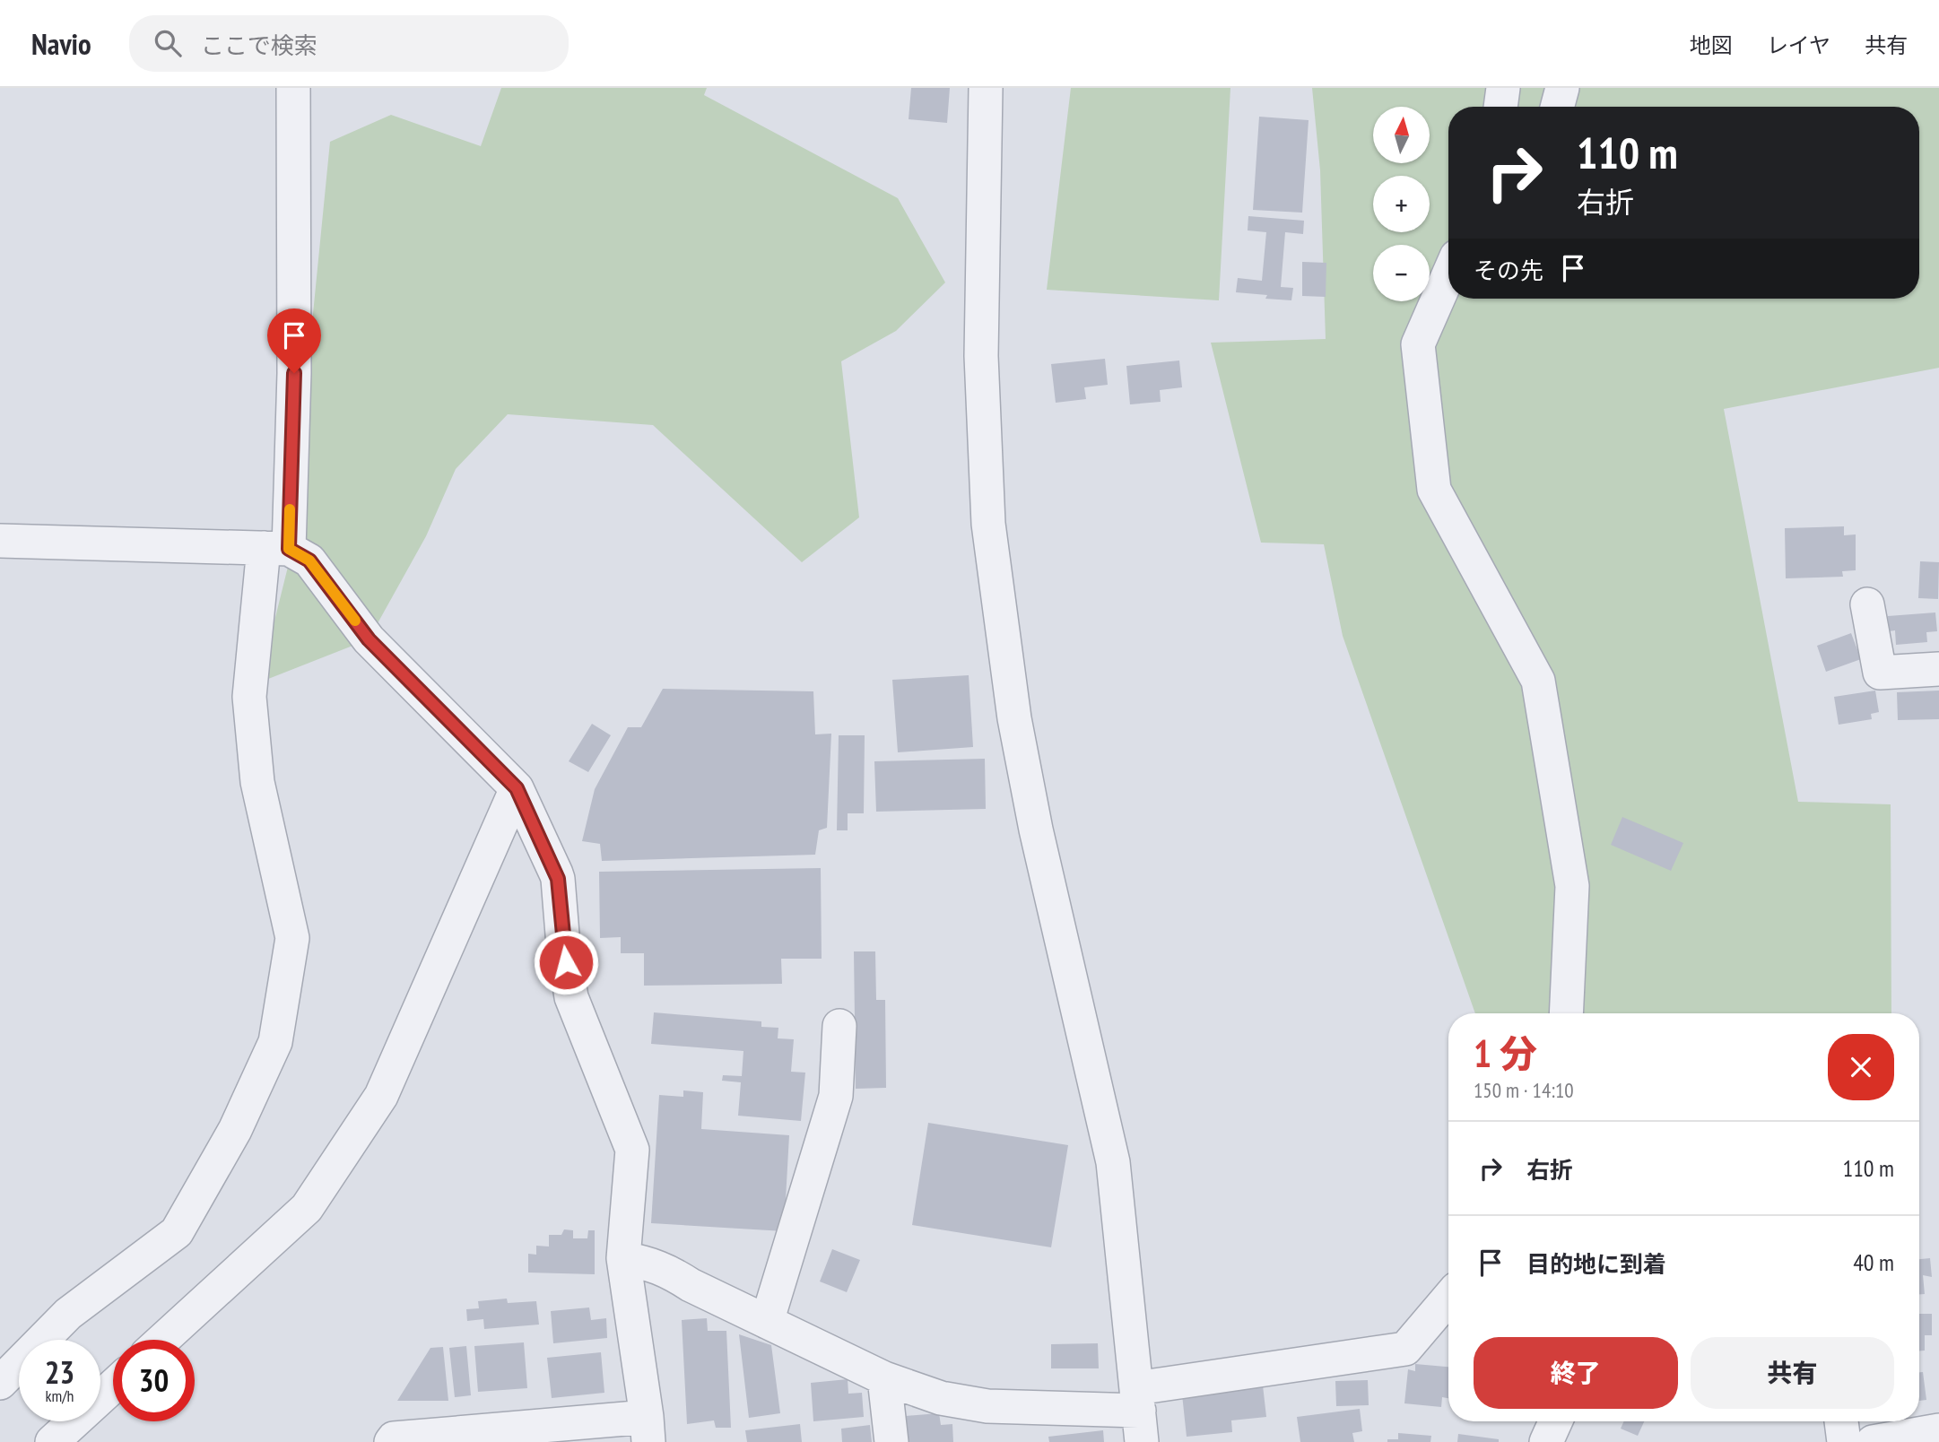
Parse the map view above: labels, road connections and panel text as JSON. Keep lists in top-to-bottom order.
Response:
{
  "north": "top",
  "page": {
    "header": "Navio",
    "search": "ここで検索",
    "nav": ["地図", "レイヤ", "共有"],
    "map_buttons": ["+", "−"],
    "turn": ["110 m", "右折"],
    "then": "その先",
    "heading": ["1 分", "150 m · 14:10"],
    "list": [
      {
        "name": "右折",
        "value": "110 m"
      },
      {
        "name": "目的地に到着",
        "value": "40 m"
      }
    ],
    "buttons": ["終了", "共有"],
    "speed": "23 km/h",
    "limit": "30"
  }
}
